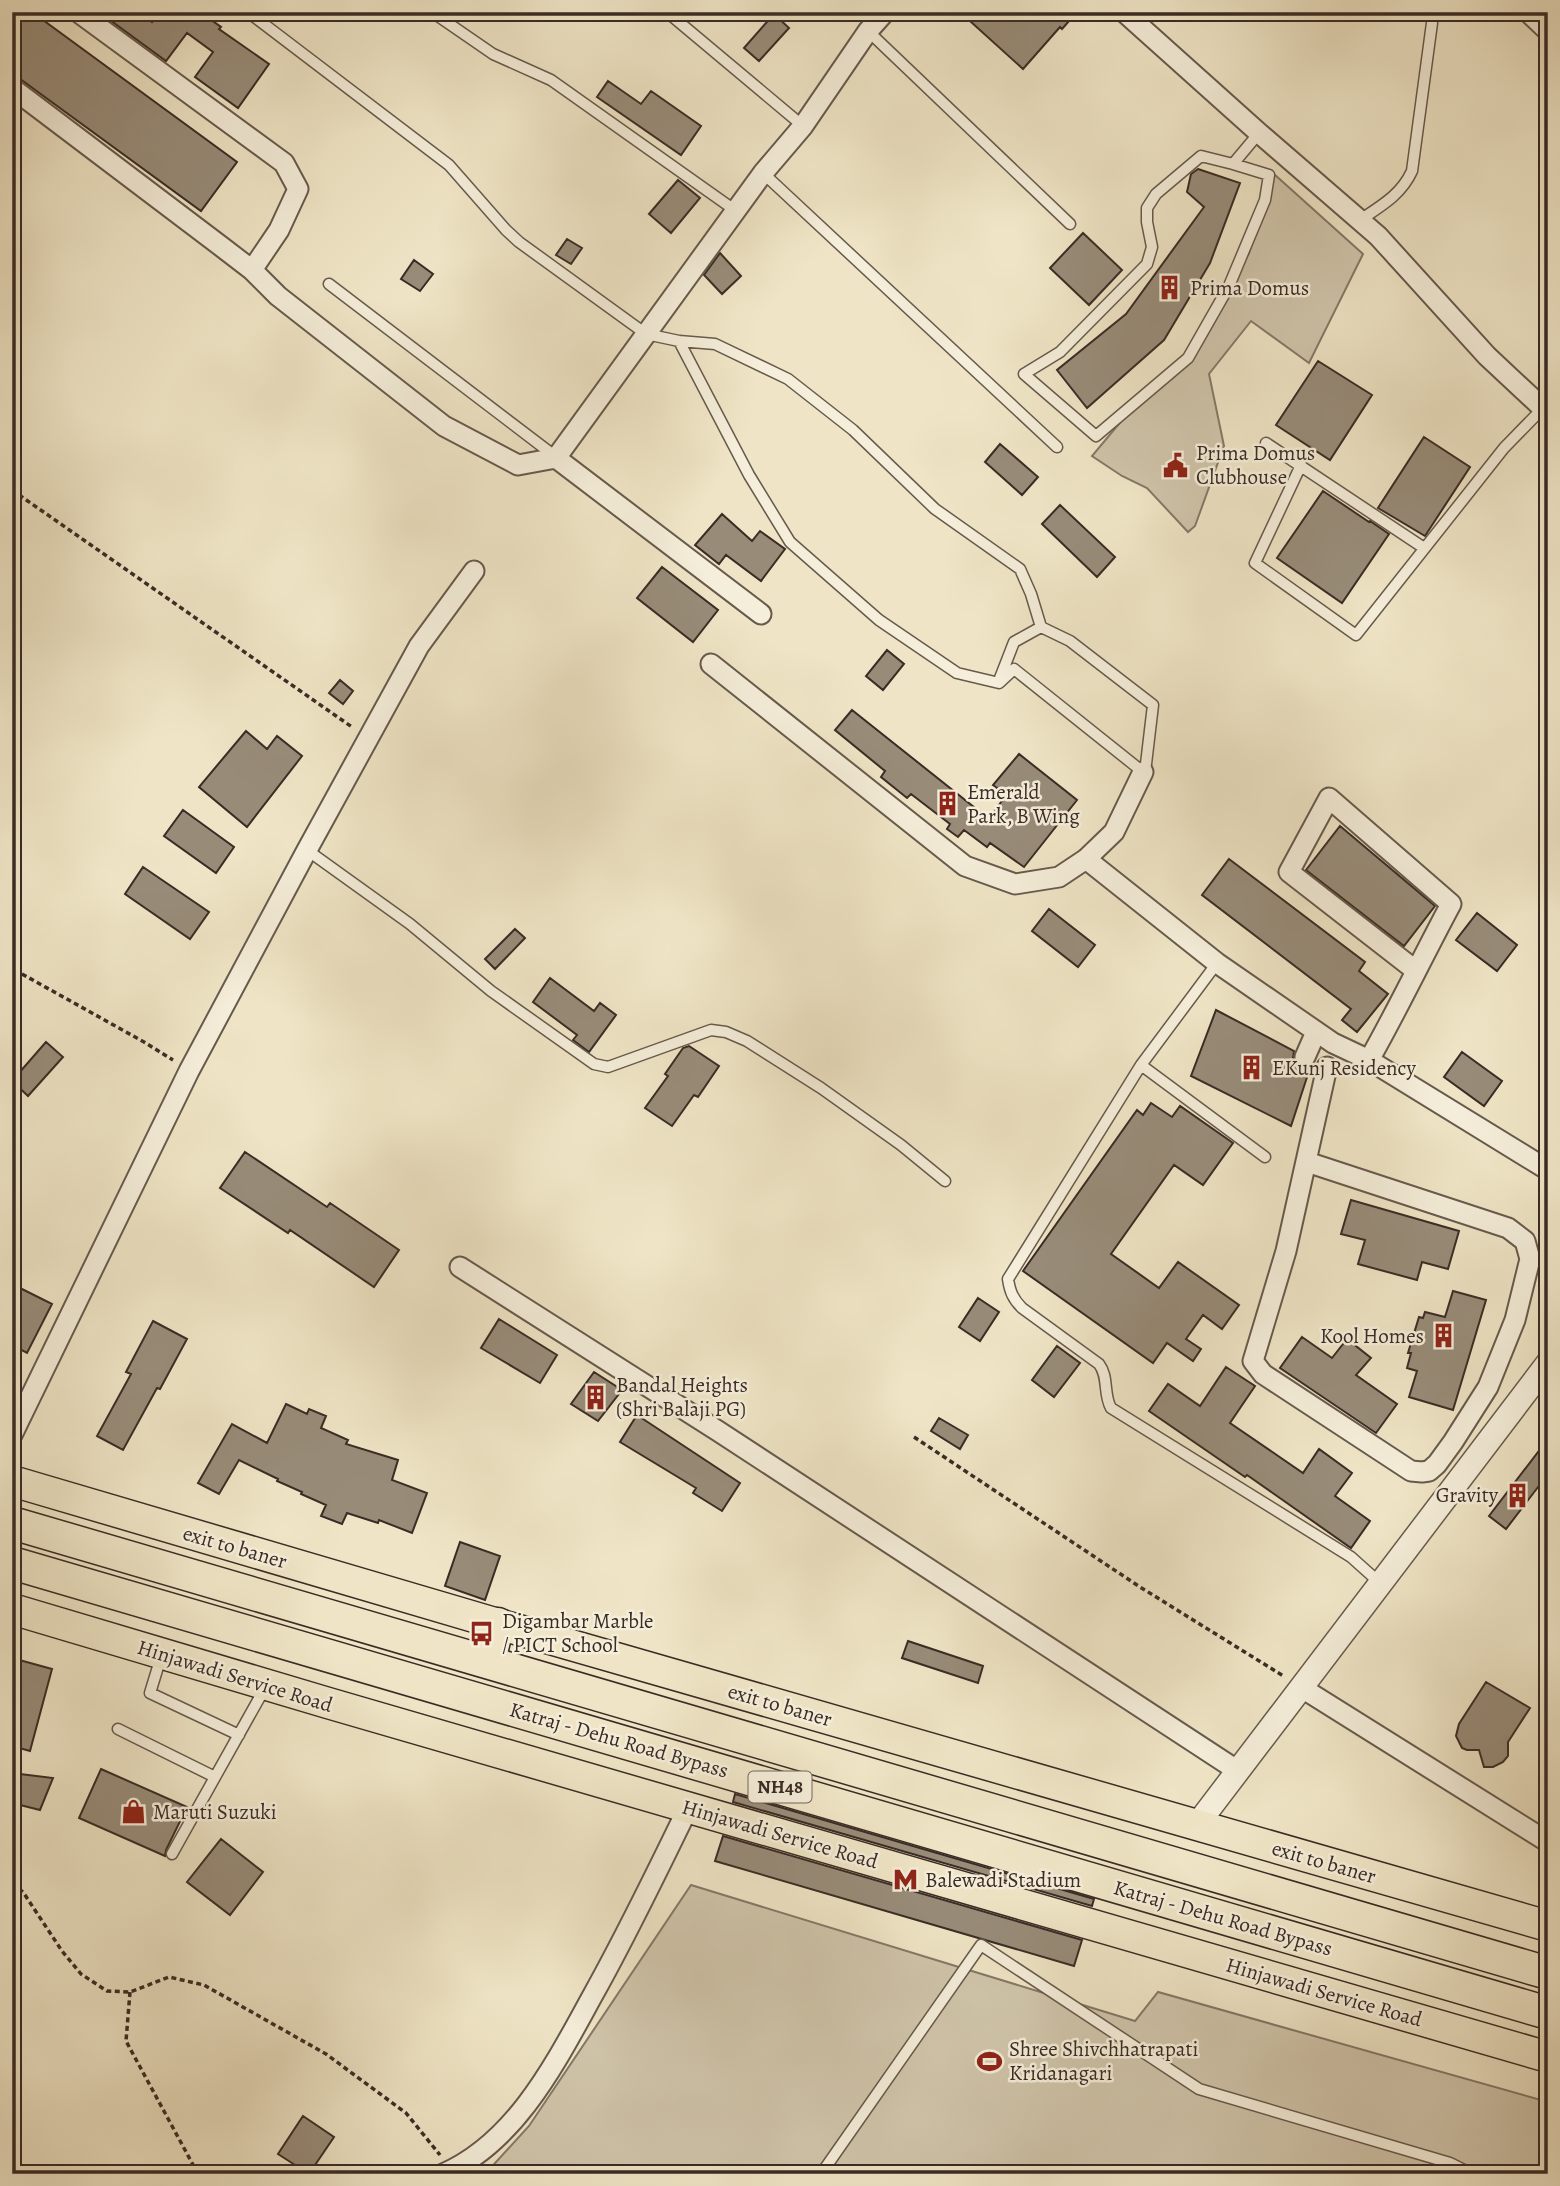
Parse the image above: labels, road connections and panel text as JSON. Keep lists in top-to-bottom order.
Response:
{
  "streets": {
    "highway": ["Katraj - Dehu Road Bypass", "NH48"],
    "main road": ["exit to baner", "Hinjawadi Service Road"]
  },
  "places": {
    "building": [
      "Prima Domus",
      "Emerald Park, B Wing",
      "EKunj Residency",
      "Kool Homes",
      "Bandal Heights (Shri Balaji PG)",
      "Gravity"
    ],
    "public building": ["Prima Domus Clubhouse"],
    "bus stop": ["Digambar Marble / PICT School"],
    "shop": ["Maruti Suzuki"],
    "metro station": ["Balewadi Stadium"],
    "sports": ["Shree Shivchhatrapati Kridanagari"]
  }
}
